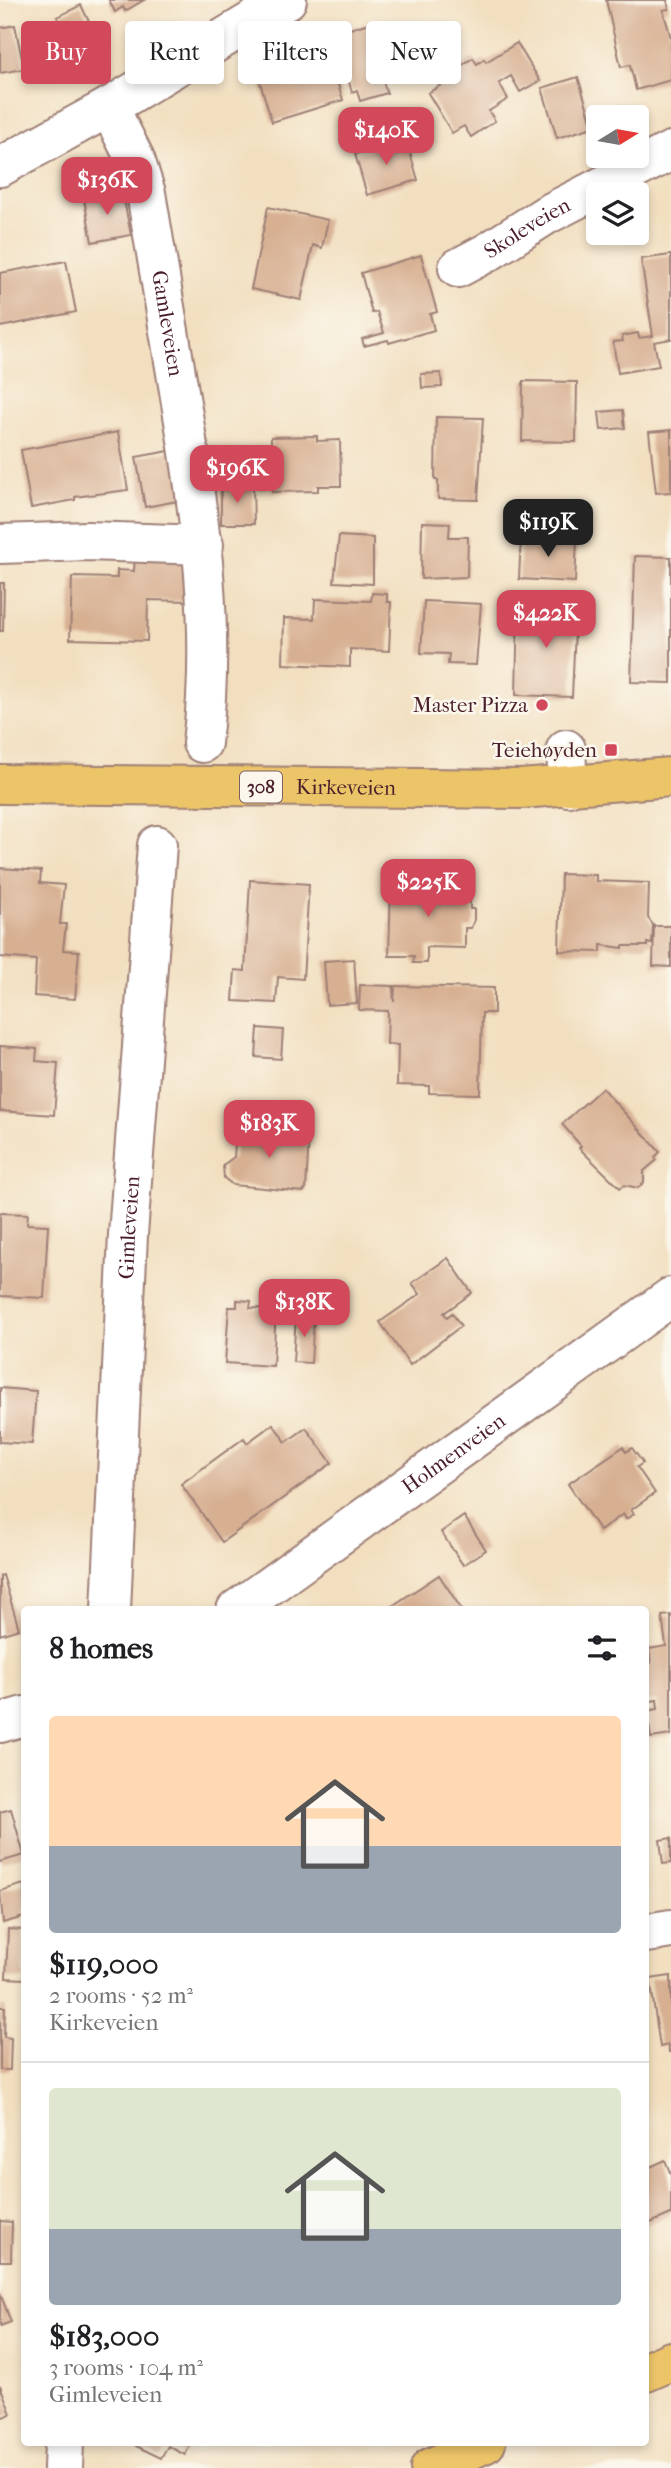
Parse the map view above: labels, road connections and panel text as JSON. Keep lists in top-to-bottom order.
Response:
{
  "streets": {
    "main road": ["308", "Kirkeveien"],
    "street": [
      "Skoleveien",
      "Gamleveien",
      "Gimleveien",
      "Holmenveien"
    ]
  },
  "places": {
    "other": ["Master Pizza"],
    "transit": ["Teiehøyden"]
  },
  "north": "right",
  "page": {
    "chip": [
      "Buy",
      "Rent",
      "Filters",
      "New"
    ],
    "price": [
      "$140K",
      "$136K",
      "$196K",
      "$119K",
      "$422K",
      "$225K",
      "$183K",
      "$138K"
    ],
    "heading": "8 homes",
    "list": [
      {
        "name": "$119,000",
        "note": "2 rooms · 52 m² · Kirkeveien"
      },
      {
        "name": "$183,000",
        "note": "3 rooms · 104 m² · Gimleveien"
      }
    ]
  }
}
